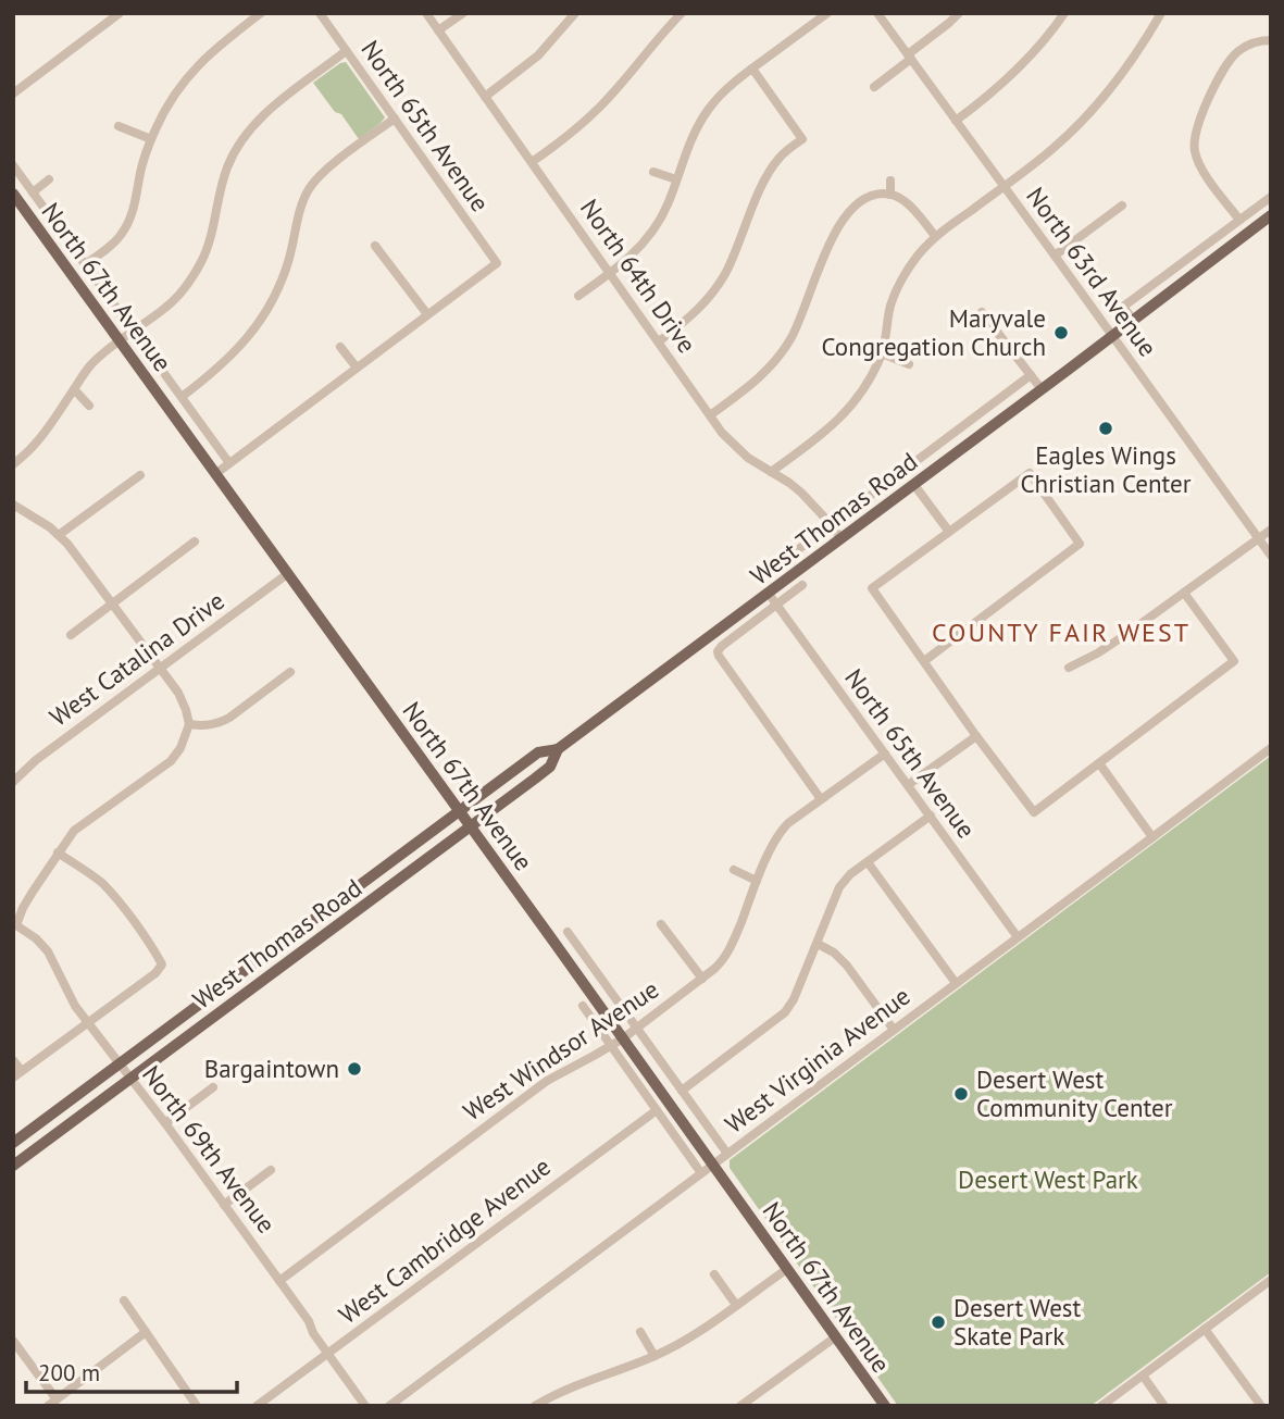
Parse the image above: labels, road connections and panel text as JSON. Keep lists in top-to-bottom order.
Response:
{
  "streets": {
    "main road": ["North 67th Avenue", "West Thomas Road"],
    "street": [
      "North 65th Avenue",
      "North 63rd Avenue",
      "North 64th Drive",
      "West Catalina Drive",
      "West Windsor Avenue",
      "West Virginia Avenue",
      "North 69th Avenue",
      "West Cambridge Avenue"
    ]
  },
  "crossings": [
    ["North 65th Avenue", "West Thomas Road"],
    ["North 65th Avenue", "West Windsor Avenue"],
    ["North 65th Avenue", "West Virginia Avenue"],
    ["North 63rd Avenue", "West Thomas Road"],
    ["North 64th Drive", "West Thomas Road"],
    ["North 67th Avenue", "West Thomas Road"],
    ["North 67th Avenue", "West Catalina Drive"],
    ["North 67th Avenue", "West Windsor Avenue"],
    ["North 67th Avenue", "West Virginia Avenue"],
    ["West Thomas Road", "West Windsor Avenue"],
    ["West Thomas Road", "North 69th Avenue"],
    ["West Windsor Avenue", "North 69th Avenue"],
    ["North 69th Avenue", "West Cambridge Avenue"]
  ],
  "districts": ["COUNTY FAIR WEST"],
  "parks": ["Desert West Park"],
  "places": [
    "Maryvale Congregation Church",
    "Eagles Wings Christian Center",
    "Bargaintown",
    "Desert West Community Center",
    "Desert West Skate Park"
  ],
  "scale_bar": "200 m"
}
